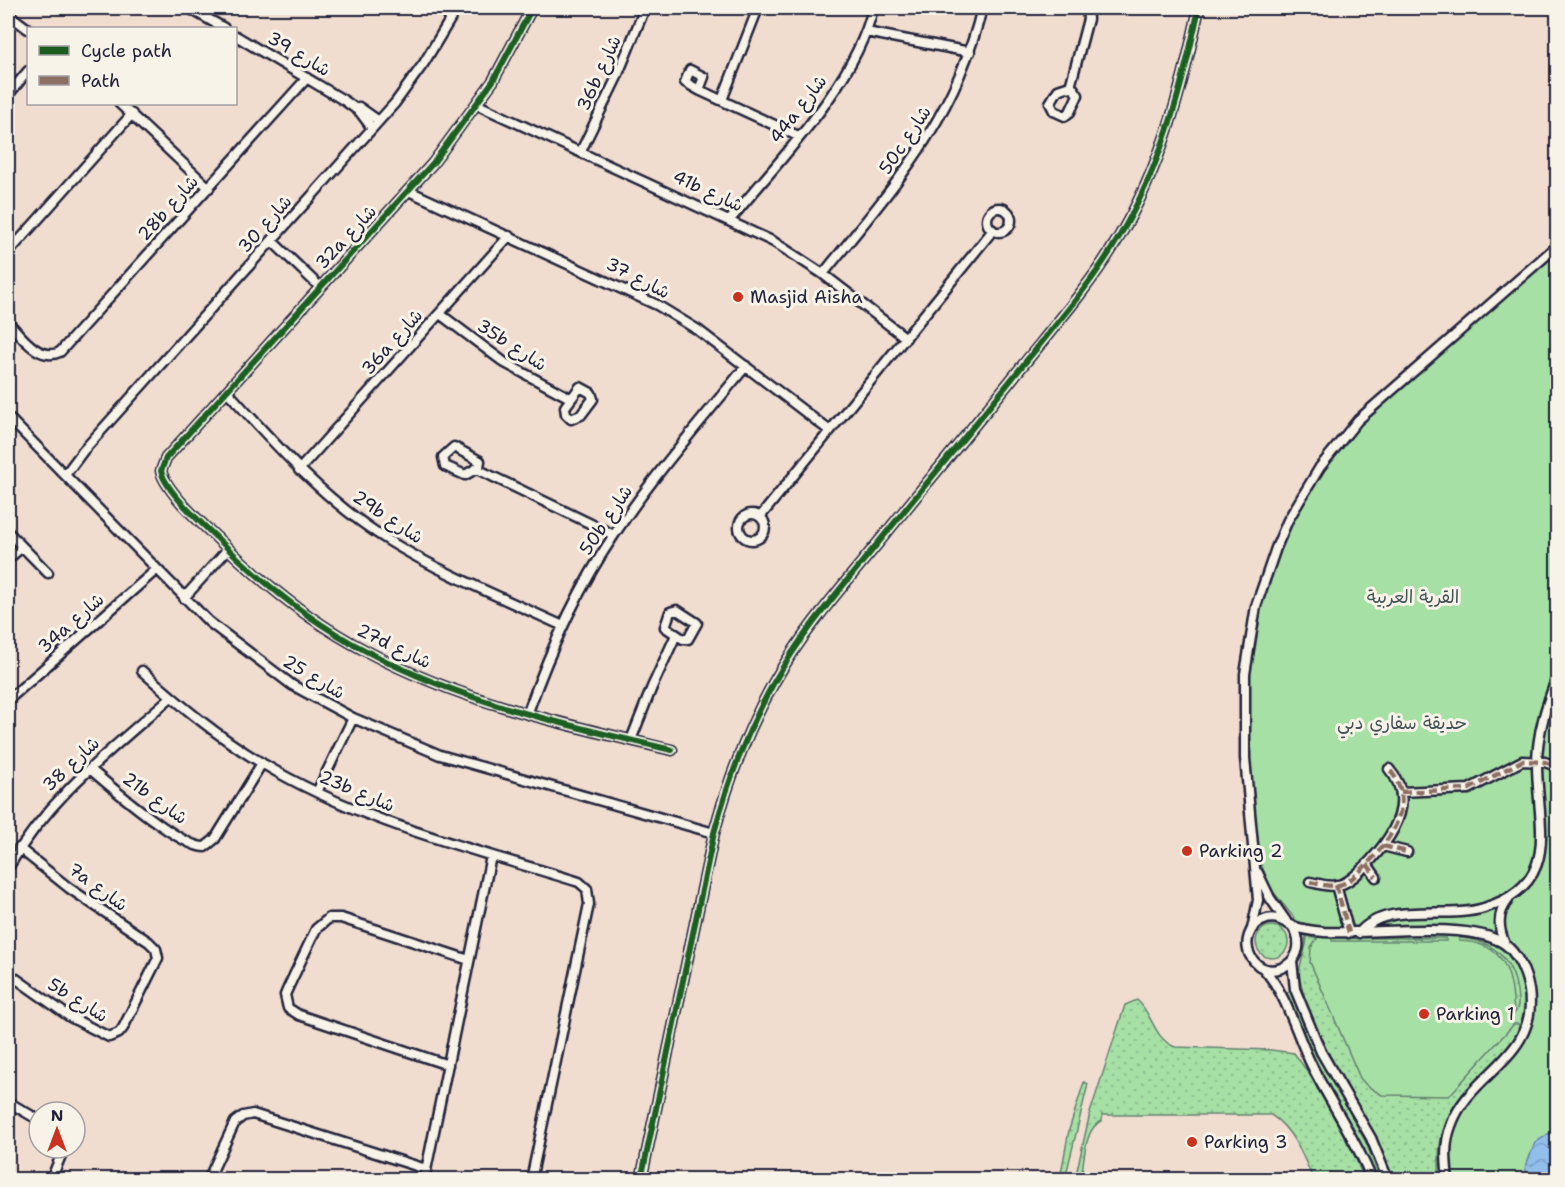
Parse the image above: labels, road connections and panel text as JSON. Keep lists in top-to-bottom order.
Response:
{
  "streets": {
    "street": [
      "شارع 39",
      "36b شارع",
      "44a شارع",
      "50c شارع",
      "41b شارع",
      "28b شارع",
      "شارع 30",
      "32a شارع",
      "شارع 37",
      "36a شارع",
      "35b شارع",
      "29b شارع",
      "50b شارع",
      "34a شارع",
      "27d شارع",
      "شارع 25",
      "شارع 38",
      "23b شارع",
      "21b شارع",
      "7a شارع",
      "5b شارع"
    ]
  },
  "crossings": [
    ["شارع 39", "28b شارع"],
    ["شارع 39", "شارع 30"],
    ["36b شارع", "41b شارع"],
    ["44a شارع", "41b شارع"],
    ["50c شارع", "41b شارع"],
    ["41b شارع", "32a شارع"],
    ["شارع 30", "شارع 25"],
    ["32a شارع", "شارع 37"],
    ["32a شارع", "29b شارع"],
    ["32a شارع", "27d شارع"],
    ["شارع 37", "36a شارع"],
    ["شارع 37", "50b شارع"],
    ["36a شارع", "35b شارع"],
    ["36a شارع", "29b شارع"],
    ["29b شارع", "50b شارع"],
    ["50b شارع", "27d شارع"],
    ["34a شارع", "شارع 25"],
    ["شارع 38", "23b شارع"],
    ["شارع 38", "21b شارع"],
    ["شارع 38", "7a شارع"],
    ["23b شارع", "21b شارع"],
    ["7a شارع", "5b شارع"]
  ],
  "parks": ["القرية العربية", "حديقة سفاري دبي"],
  "places": [
    "Masjid Aisha",
    "Parking 2",
    "Parking 1",
    "Parking 3"
  ],
  "legend": ["Cycle path", "Path"],
  "north": "top"
}
